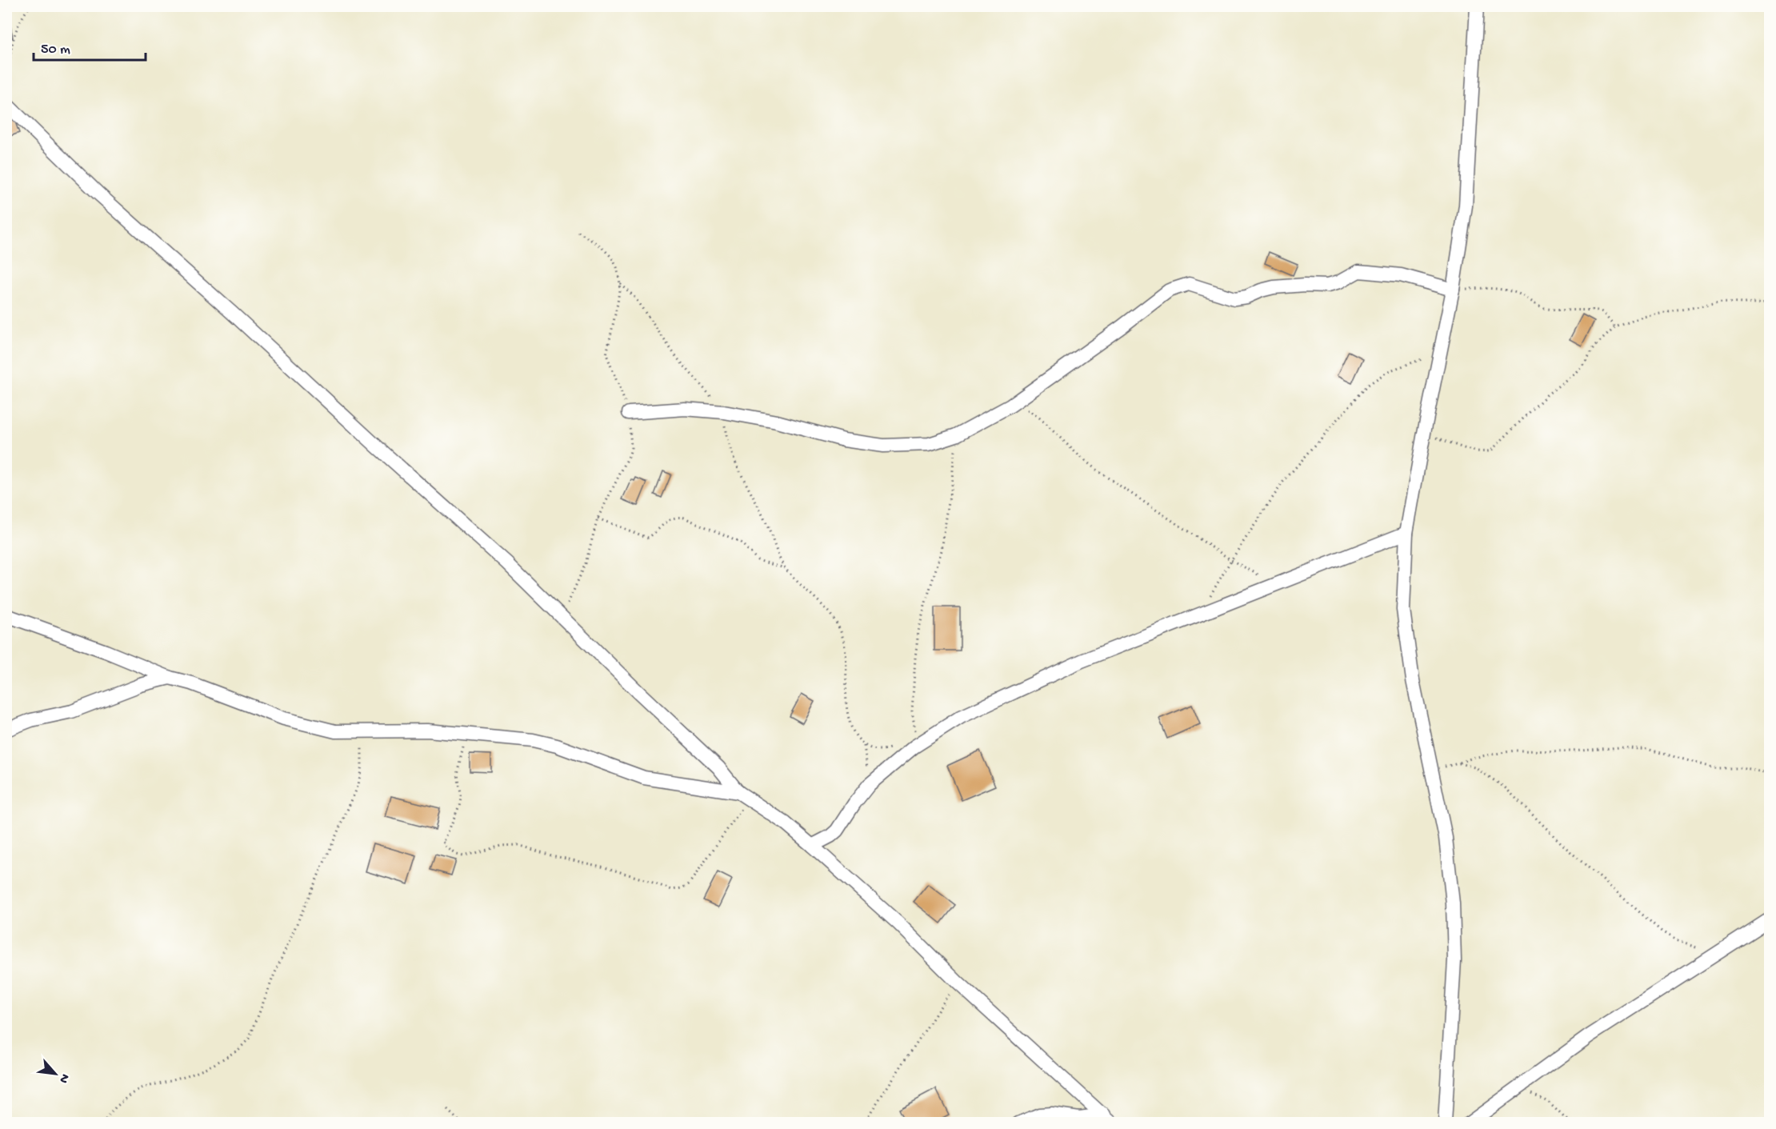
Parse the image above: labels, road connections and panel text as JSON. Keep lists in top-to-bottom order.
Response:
{
  "scale_bar": "50 m",
  "north": "bottom right"
}
